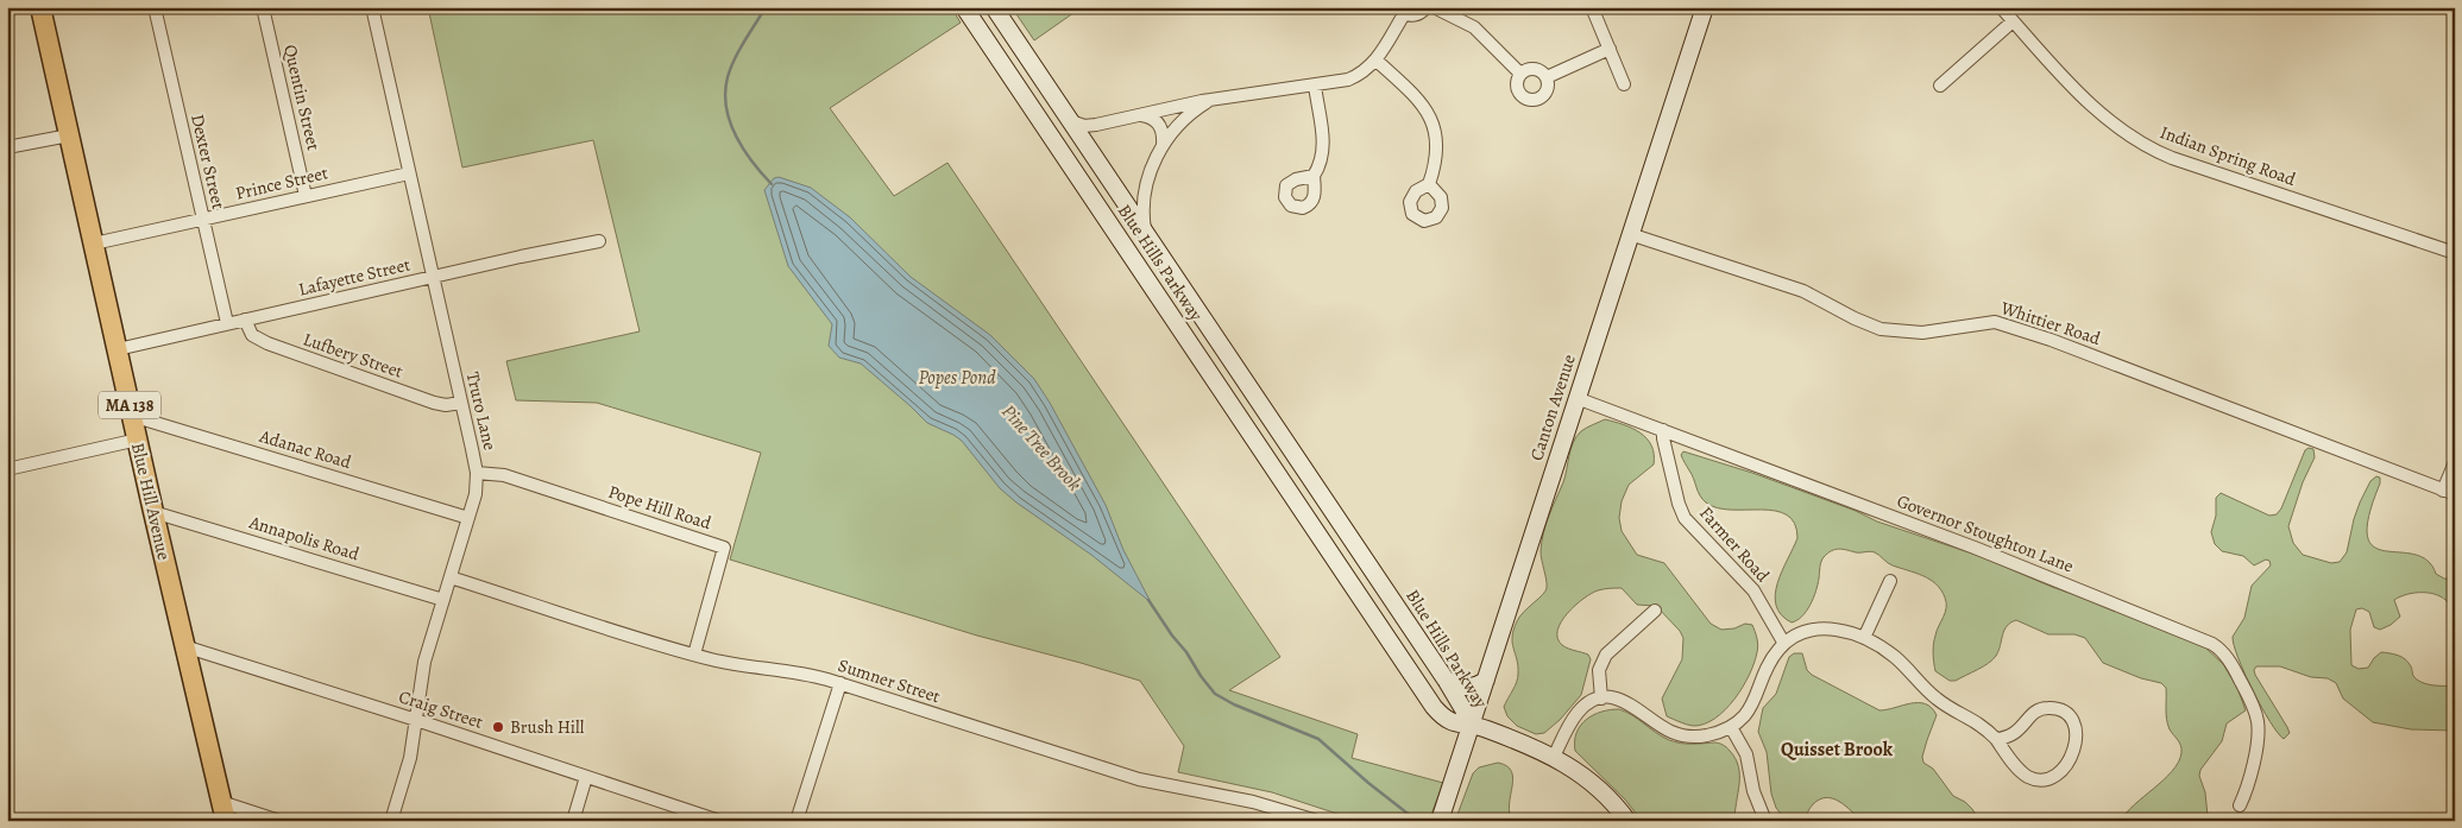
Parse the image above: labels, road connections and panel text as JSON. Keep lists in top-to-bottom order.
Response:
{
  "streets": {
    "highway": ["MA 138", "Blue Hill Avenue"],
    "main road": ["Blue Hills Parkway", "Canton Avenue"],
    "street": [
      "Quentin Street",
      "Indian Spring Road",
      "Dexter Street",
      "Prince Street",
      "Lafayette Street",
      "Whittier Road",
      "Lufbery Street",
      "Truro Lane",
      "Adanac Road",
      "Pope Hill Road",
      "Governor Stoughton Lane",
      "Annapolis Road",
      "Farmer Road",
      "Sumner Street",
      "Craig Street"
    ]
  },
  "crossings": [
    ["Quentin Street", "Prince Street"],
    ["Dexter Street", "Prince Street"],
    ["Dexter Street", "Lafayette Street"],
    ["Prince Street", "Truro Lane"],
    ["Prince Street", "Blue Hill Avenue"],
    ["Blue Hills Parkway", "Canton Avenue"],
    ["Lafayette Street", "Lufbery Street"],
    ["Lafayette Street", "Truro Lane"],
    ["Lafayette Street", "Blue Hill Avenue"],
    ["Whittier Road", "Canton Avenue"],
    ["Lufbery Street", "Truro Lane"],
    ["Canton Avenue", "Governor Stoughton Lane"],
    ["Truro Lane", "Adanac Road"],
    ["Truro Lane", "Pope Hill Road"],
    ["Truro Lane", "Annapolis Road"],
    ["Truro Lane", "Sumner Street"],
    ["Truro Lane", "Craig Street"],
    ["Adanac Road", "Blue Hill Avenue"],
    ["Blue Hill Avenue", "Annapolis Road"],
    ["Blue Hill Avenue", "Craig Street"],
    ["Pope Hill Road", "Sumner Street"],
    ["Governor Stoughton Lane", "Farmer Road"]
  ],
  "districts": ["Quisset Brook"],
  "water": ["Popes Pond", "Pine Tree Brook"],
  "places": ["Brush Hill"]
}
